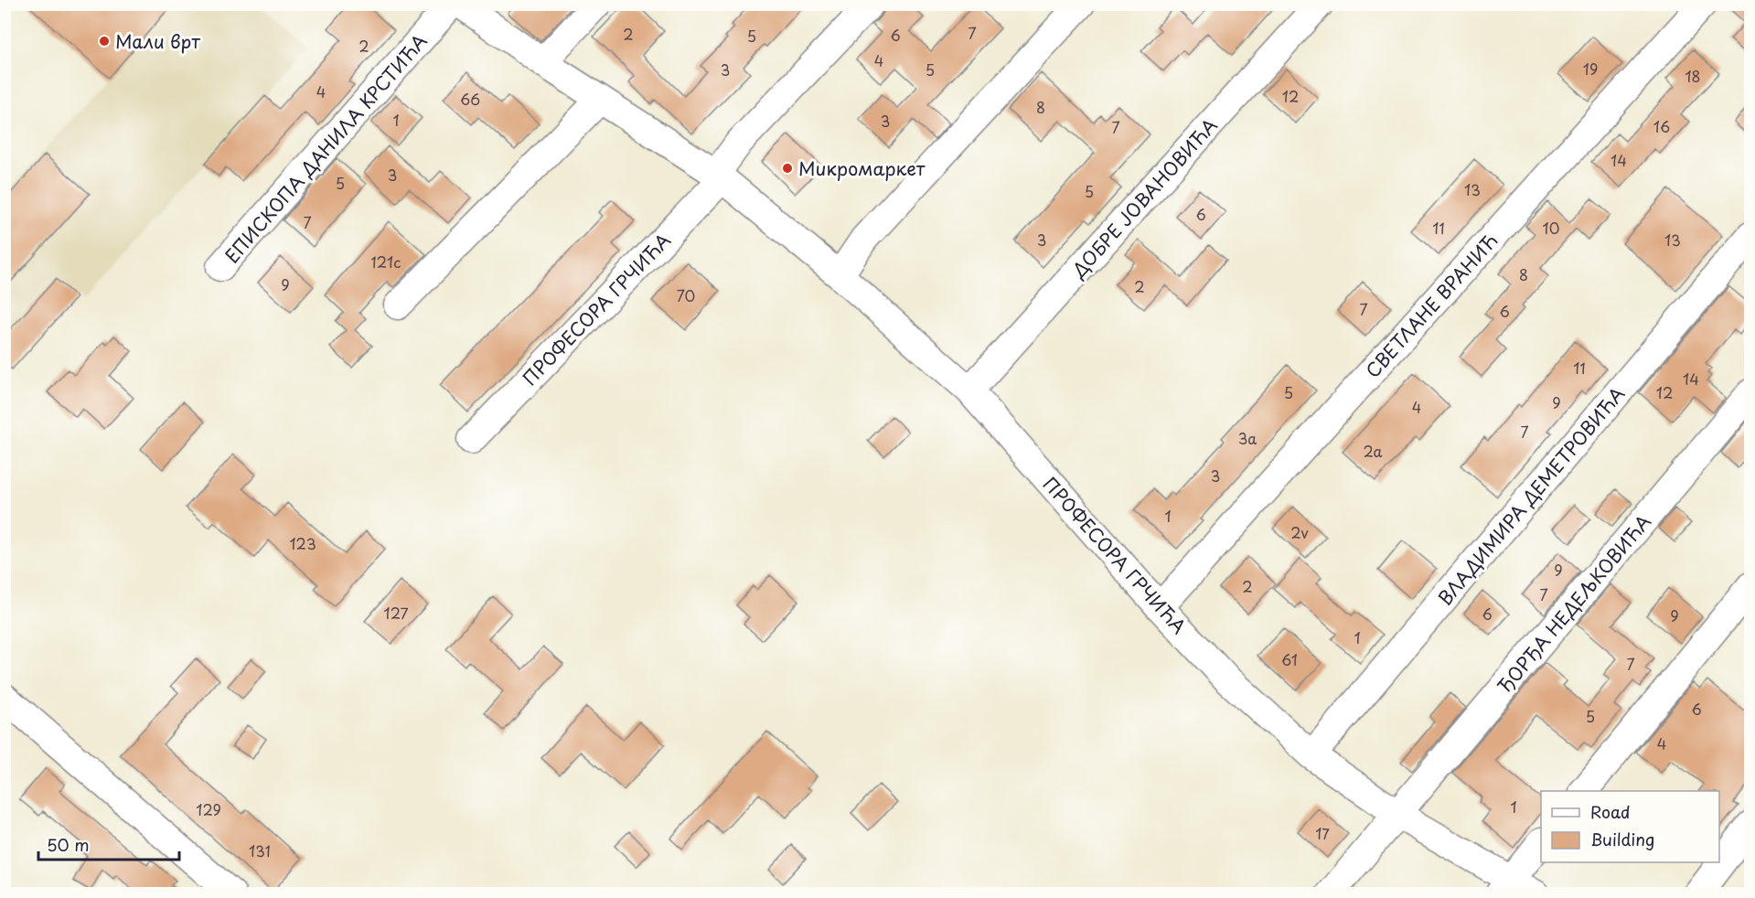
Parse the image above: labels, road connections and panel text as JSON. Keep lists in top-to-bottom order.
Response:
{
  "streets": {
    "street": [
      "ЕПИСКОПА ДАНИЛА КРСТИЋА",
      "ДОБРЕ ЈОВАНОВИЋА",
      "СВЕТЛАНЕ ВРАНИЋ",
      "ПРОФЕСОРА ГРЧИЋА",
      "ВЛАДИМИРА ДЕМЕТРОВИЋА",
      "ЂОРЂА НЕДЕЉКОВИЋА"
    ]
  },
  "crossings": [
    ["ДОБРЕ ЈОВАНОВИЋА", "ПРОФЕСОРА ГРЧИЋА"],
    ["СВЕТЛАНЕ ВРАНИЋ", "ПРОФЕСОРА ГРЧИЋА"],
    ["ПРОФЕСОРА ГРЧИЋА", "ВЛАДИМИРА ДЕМЕТРОВИЋА"],
    ["ПРОФЕСОРА ГРЧИЋА", "ЂОРЂА НЕДЕЉКОВИЋА"]
  ],
  "places": ["Мали врт", "Микромаркет"],
  "house_numbers": [
    "7",
    "2",
    "6",
    "5",
    "2",
    "4",
    "19",
    "3",
    "5",
    "18",
    "4",
    "12",
    "66",
    "8",
    "1",
    "3",
    "16",
    "7",
    "14",
    "3",
    "5",
    "13",
    "5",
    "6",
    "7",
    "11",
    "10",
    "3",
    "13",
    "121c",
    "8",
    "9",
    "2",
    "70",
    "7",
    "6",
    "11",
    "14",
    "5",
    "12",
    "9",
    "4",
    "7",
    "3a",
    "2a",
    "3",
    "1",
    "2v",
    "123",
    "9",
    "2",
    "7",
    "127",
    "6",
    "9",
    "1",
    "61",
    "7",
    "6",
    "5",
    "4",
    "1",
    "129",
    "17",
    "131"
  ],
  "legend": ["Road", "Building"],
  "scale_bar": "50 m"
}
